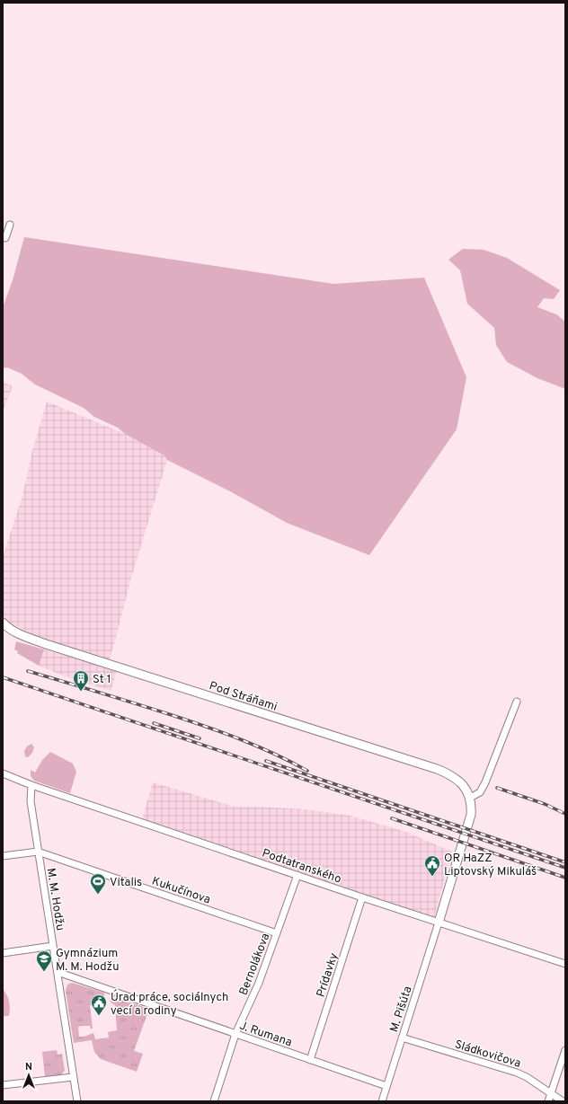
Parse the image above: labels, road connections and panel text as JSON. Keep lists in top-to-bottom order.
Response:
{
  "streets": {
    "street": [
      "Pod Stráňami",
      "Podtatranského",
      "Kukučínova",
      "M. M. Hodžu",
      "Bernolákova",
      "Prídavky",
      "M. Pišúta",
      "J. Rumana",
      "Sládkovičova"
    ]
  },
  "crossings": [
    ["Pod Stráňami", "Podtatranského"],
    ["Pod Stráňami", "M. Pišúta"],
    ["Podtatranského", "M. M. Hodžu"],
    ["Podtatranského", "Bernolákova"],
    ["Podtatranského", "Prídavky"],
    ["Podtatranského", "M. Pišúta"],
    ["Kukučínova", "M. M. Hodžu"],
    ["Kukučínova", "Bernolákova"],
    ["M. M. Hodžu", "J. Rumana"],
    ["Bernolákova", "J. Rumana"],
    ["Prídavky", "J. Rumana"],
    ["M. Pišúta", "J. Rumana"],
    ["M. Pišúta", "Sládkovičova"]
  ],
  "places": {
    "building": ["St 1"],
    "public building": ["OR HaZZ Liptovský Mikuláš", "Úrad práce, sociálnych vecí a rodiny"],
    "sports": ["Vitalis"],
    "school or university": ["Gymnázium M. M. Hodžu"]
  },
  "north": "top"
}
